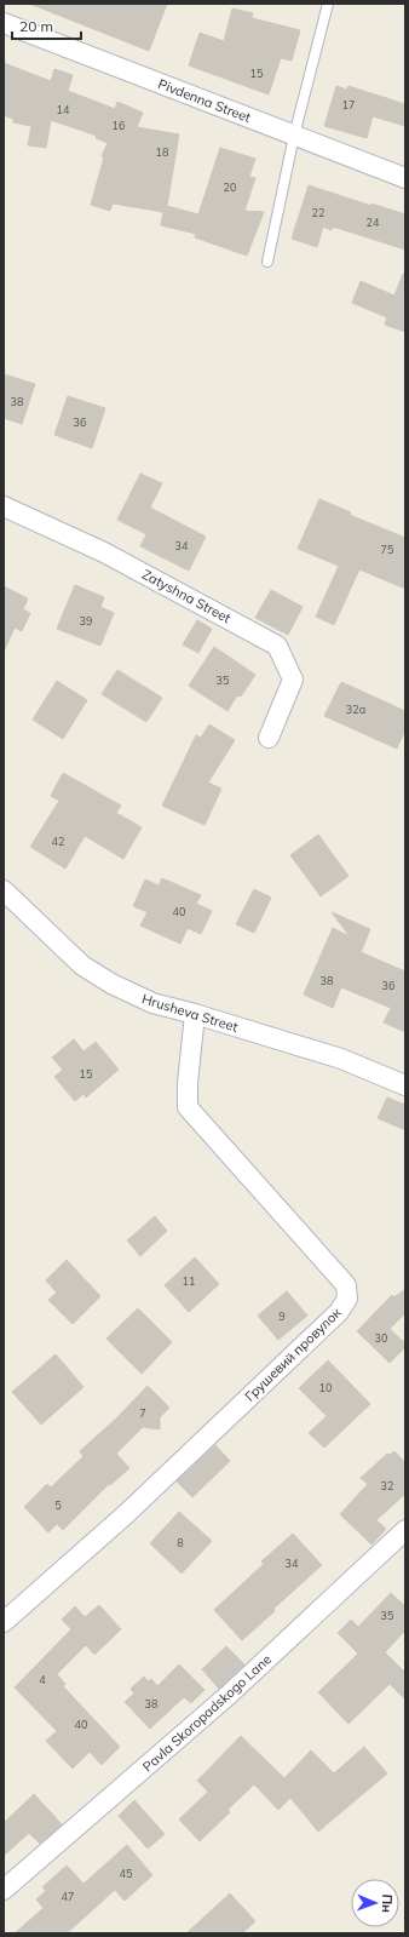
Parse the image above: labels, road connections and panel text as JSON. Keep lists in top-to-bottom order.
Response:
{
  "streets": {
    "street": [
      "Pivdenna Street",
      "Zatyshna Street",
      "Hrusheva Street",
      "Грушевий провулок",
      "Pavla Skoropadskogo Lane"
    ]
  },
  "crossings": [
    ["Hrusheva Street", "Грушевий провулок"]
  ],
  "house_numbers": [
    "15",
    "17",
    "14",
    "16",
    "18",
    "20",
    "22",
    "24",
    "38",
    "36",
    "34",
    "75",
    "39",
    "35",
    "32а",
    "42",
    "40",
    "38",
    "36",
    "15",
    "11",
    "9",
    "30",
    "10",
    "7",
    "32",
    "5",
    "8",
    "34",
    "35",
    "4",
    "38",
    "40",
    "45",
    "47"
  ],
  "scale_bar": "20 m",
  "north": "right"
}
